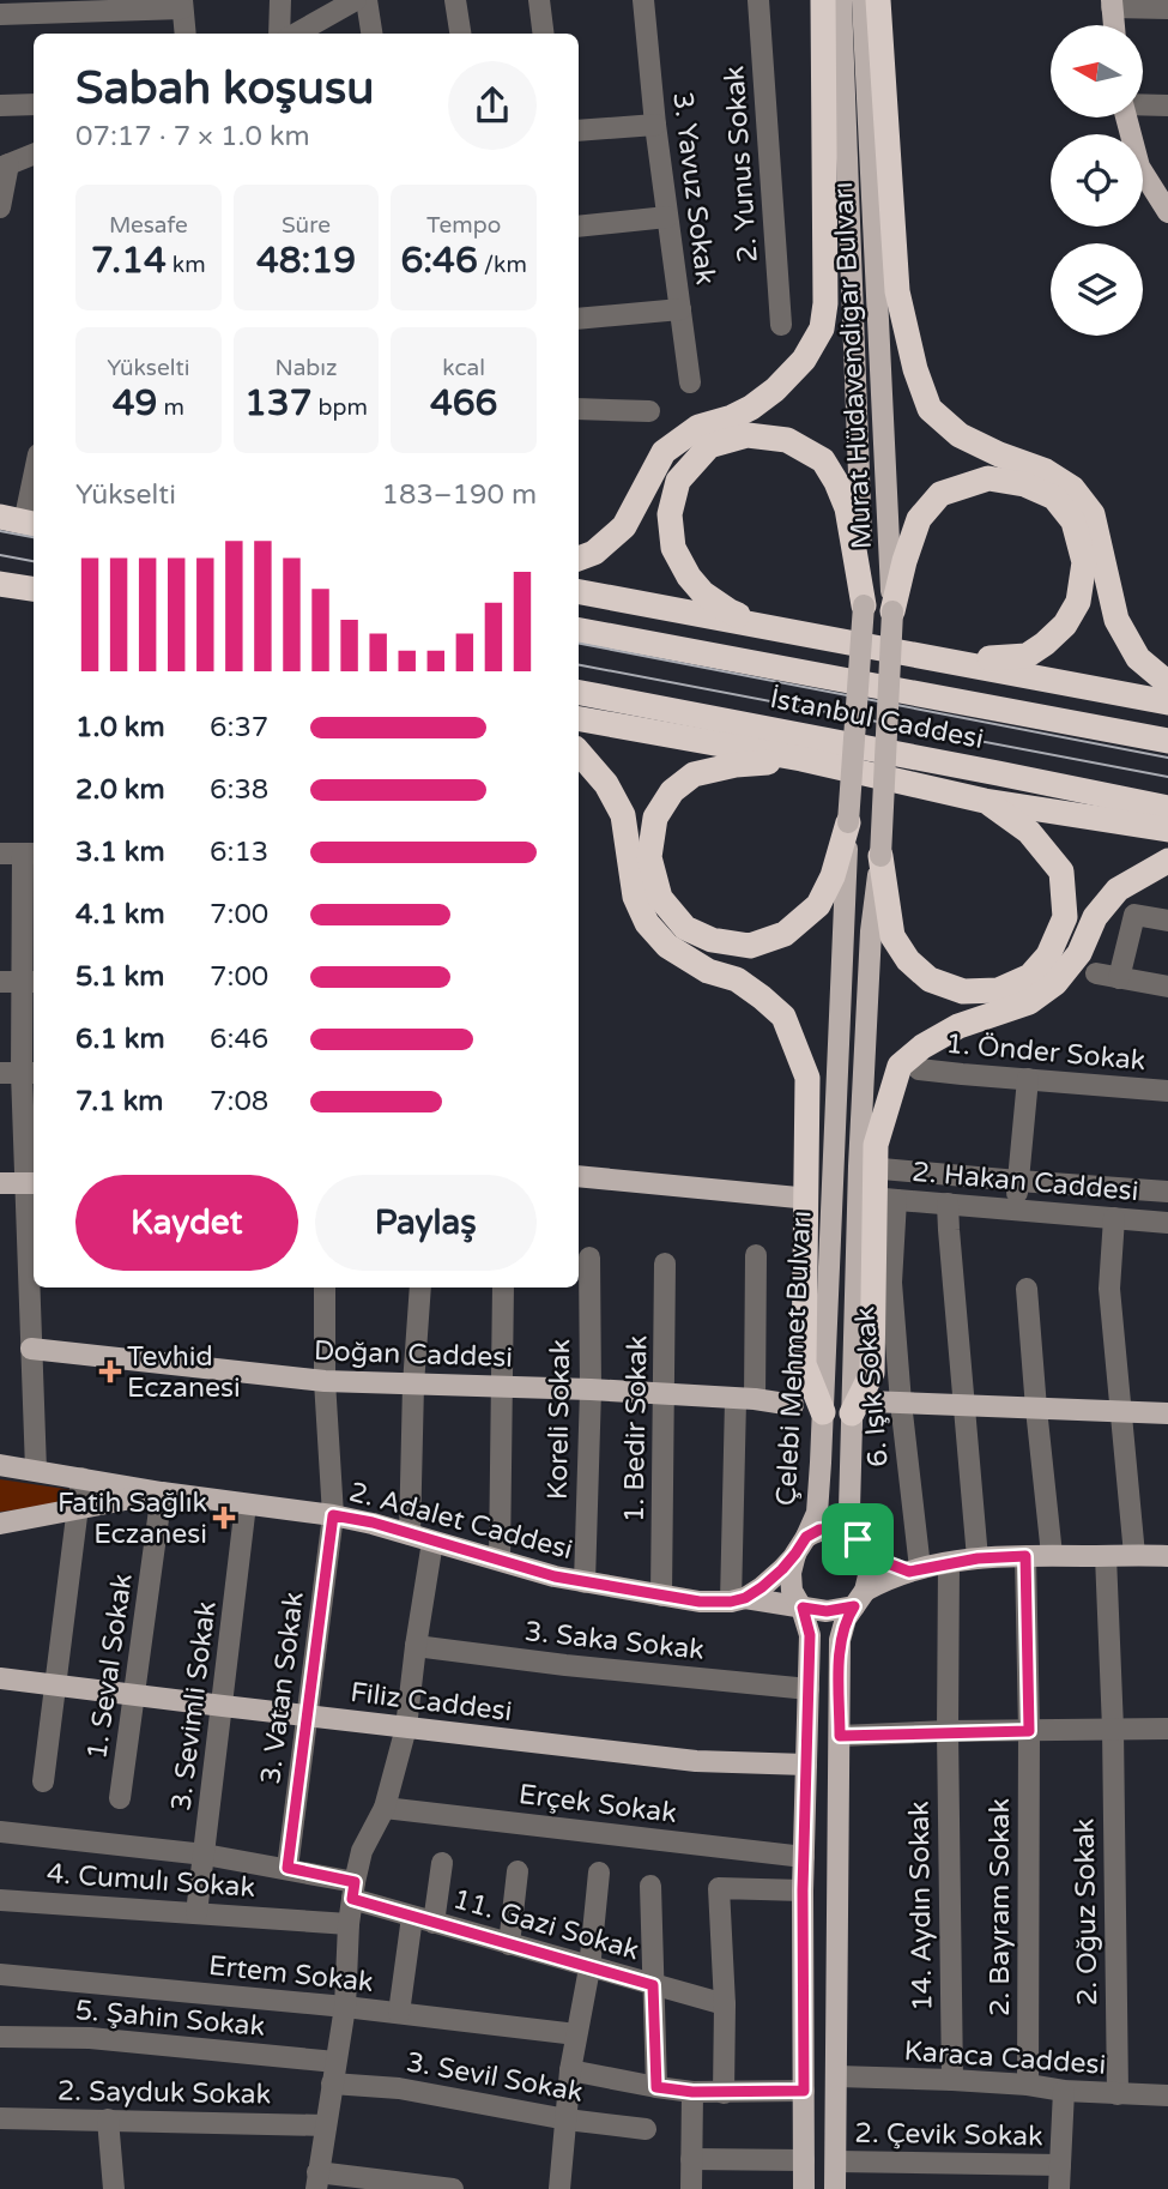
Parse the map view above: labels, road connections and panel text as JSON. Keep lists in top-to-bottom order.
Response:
{
  "streets": {
    "highway": ["İstanbul Caddesi"],
    "main road": [
      "Murat Hüdavendigar Bulvarı",
      "Doğan Caddesi",
      "Çelebi Mehmet Bulvarı",
      "2. Adalet Caddesi",
      "Filiz Caddesi"
    ],
    "street": [
      "2. Yunus Sokak",
      "3. Yavuz Sokak",
      "1. Önder Sokak",
      "2. Hakan Caddesi",
      "6. Işık Sokak",
      "Koreli Sokak",
      "1. Bedir Sokak",
      "3. Saka Sokak",
      "1. Seval Sokak",
      "3. Vatan Sokak",
      "3. Sevimli Sokak",
      "Erçek Sokak",
      "4. Cumulı Sokak",
      "14. Aydın Sokak",
      "2. Bayram Sokak",
      "2. Oğuz Sokak",
      "11. Gazi Sokak",
      "Ertem Sokak",
      "5. Şahin Sokak",
      "Karaca Caddesi",
      "3. Sevil Sokak",
      "2. Sayduk Sokak",
      "2. Çevik Sokak"
    ]
  },
  "crossings": [
    ["Murat Hüdavendigar Bulvarı", "Çelebi Mehmet Bulvarı"],
    ["2. Hakan Caddesi", "6. Işık Sokak"],
    ["Doğan Caddesi", "Koreli Sokak"],
    ["Doğan Caddesi", "1. Bedir Sokak"],
    ["Doğan Caddesi", "3. Vatan Sokak"],
    ["Çelebi Mehmet Bulvarı", "2. Adalet Caddesi"],
    ["Çelebi Mehmet Bulvarı", "3. Saka Sokak"],
    ["Çelebi Mehmet Bulvarı", "Filiz Caddesi"],
    ["Çelebi Mehmet Bulvarı", "Erçek Sokak"],
    ["Çelebi Mehmet Bulvarı", "Karaca Caddesi"],
    ["Çelebi Mehmet Bulvarı", "2. Çevik Sokak"],
    ["Koreli Sokak", "2. Adalet Caddesi"],
    ["1. Bedir Sokak", "2. Adalet Caddesi"],
    ["2. Adalet Caddesi", "1. Seval Sokak"],
    ["2. Adalet Caddesi", "3. Vatan Sokak"],
    ["2. Adalet Caddesi", "3. Sevimli Sokak"],
    ["1. Seval Sokak", "Filiz Caddesi"],
    ["3. Vatan Sokak", "Filiz Caddesi"],
    ["3. Vatan Sokak", "11. Gazi Sokak"],
    ["Filiz Caddesi", "3. Sevimli Sokak"],
    ["3. Sevimli Sokak", "4. Cumulı Sokak"],
    ["3. Sevimli Sokak", "11. Gazi Sokak"],
    ["14. Aydın Sokak", "Karaca Caddesi"],
    ["2. Bayram Sokak", "Karaca Caddesi"],
    ["2. Oğuz Sokak", "Karaca Caddesi"],
    ["5. Şahin Sokak", "3. Sevil Sokak"]
  ],
  "places": {
    "health": ["Tevhid Eczanesi", "Fatih Sağlık Eczanesi"]
  },
  "north": "left",
  "page": {
    "heading": ["Sabah koşusu", "07:17 · 7 × 1.0 km"],
    "stats": [
      ["Mesafe", "7.14 km"],
      ["Süre", "48:19"],
      ["Tempo", "6:46 /km"],
      ["Yükselti", "49 m"],
      ["Nabız", "137 bpm"],
      ["kcal", "466"]
    ],
    "chart": ["Yükselti", "183–190 m"],
    "list": [
      {
        "name": "1.0 km",
        "note": "6:37"
      },
      {
        "name": "2.0 km",
        "note": "6:38"
      },
      {
        "name": "3.1 km",
        "note": "6:13"
      },
      {
        "name": "4.1 km",
        "note": "7:00"
      },
      {
        "name": "5.1 km",
        "note": "7:00"
      },
      {
        "name": "6.1 km",
        "note": "6:46"
      },
      {
        "name": "7.1 km",
        "note": "7:08"
      }
    ],
    "buttons": ["Kaydet", "Paylaş"]
  }
}
